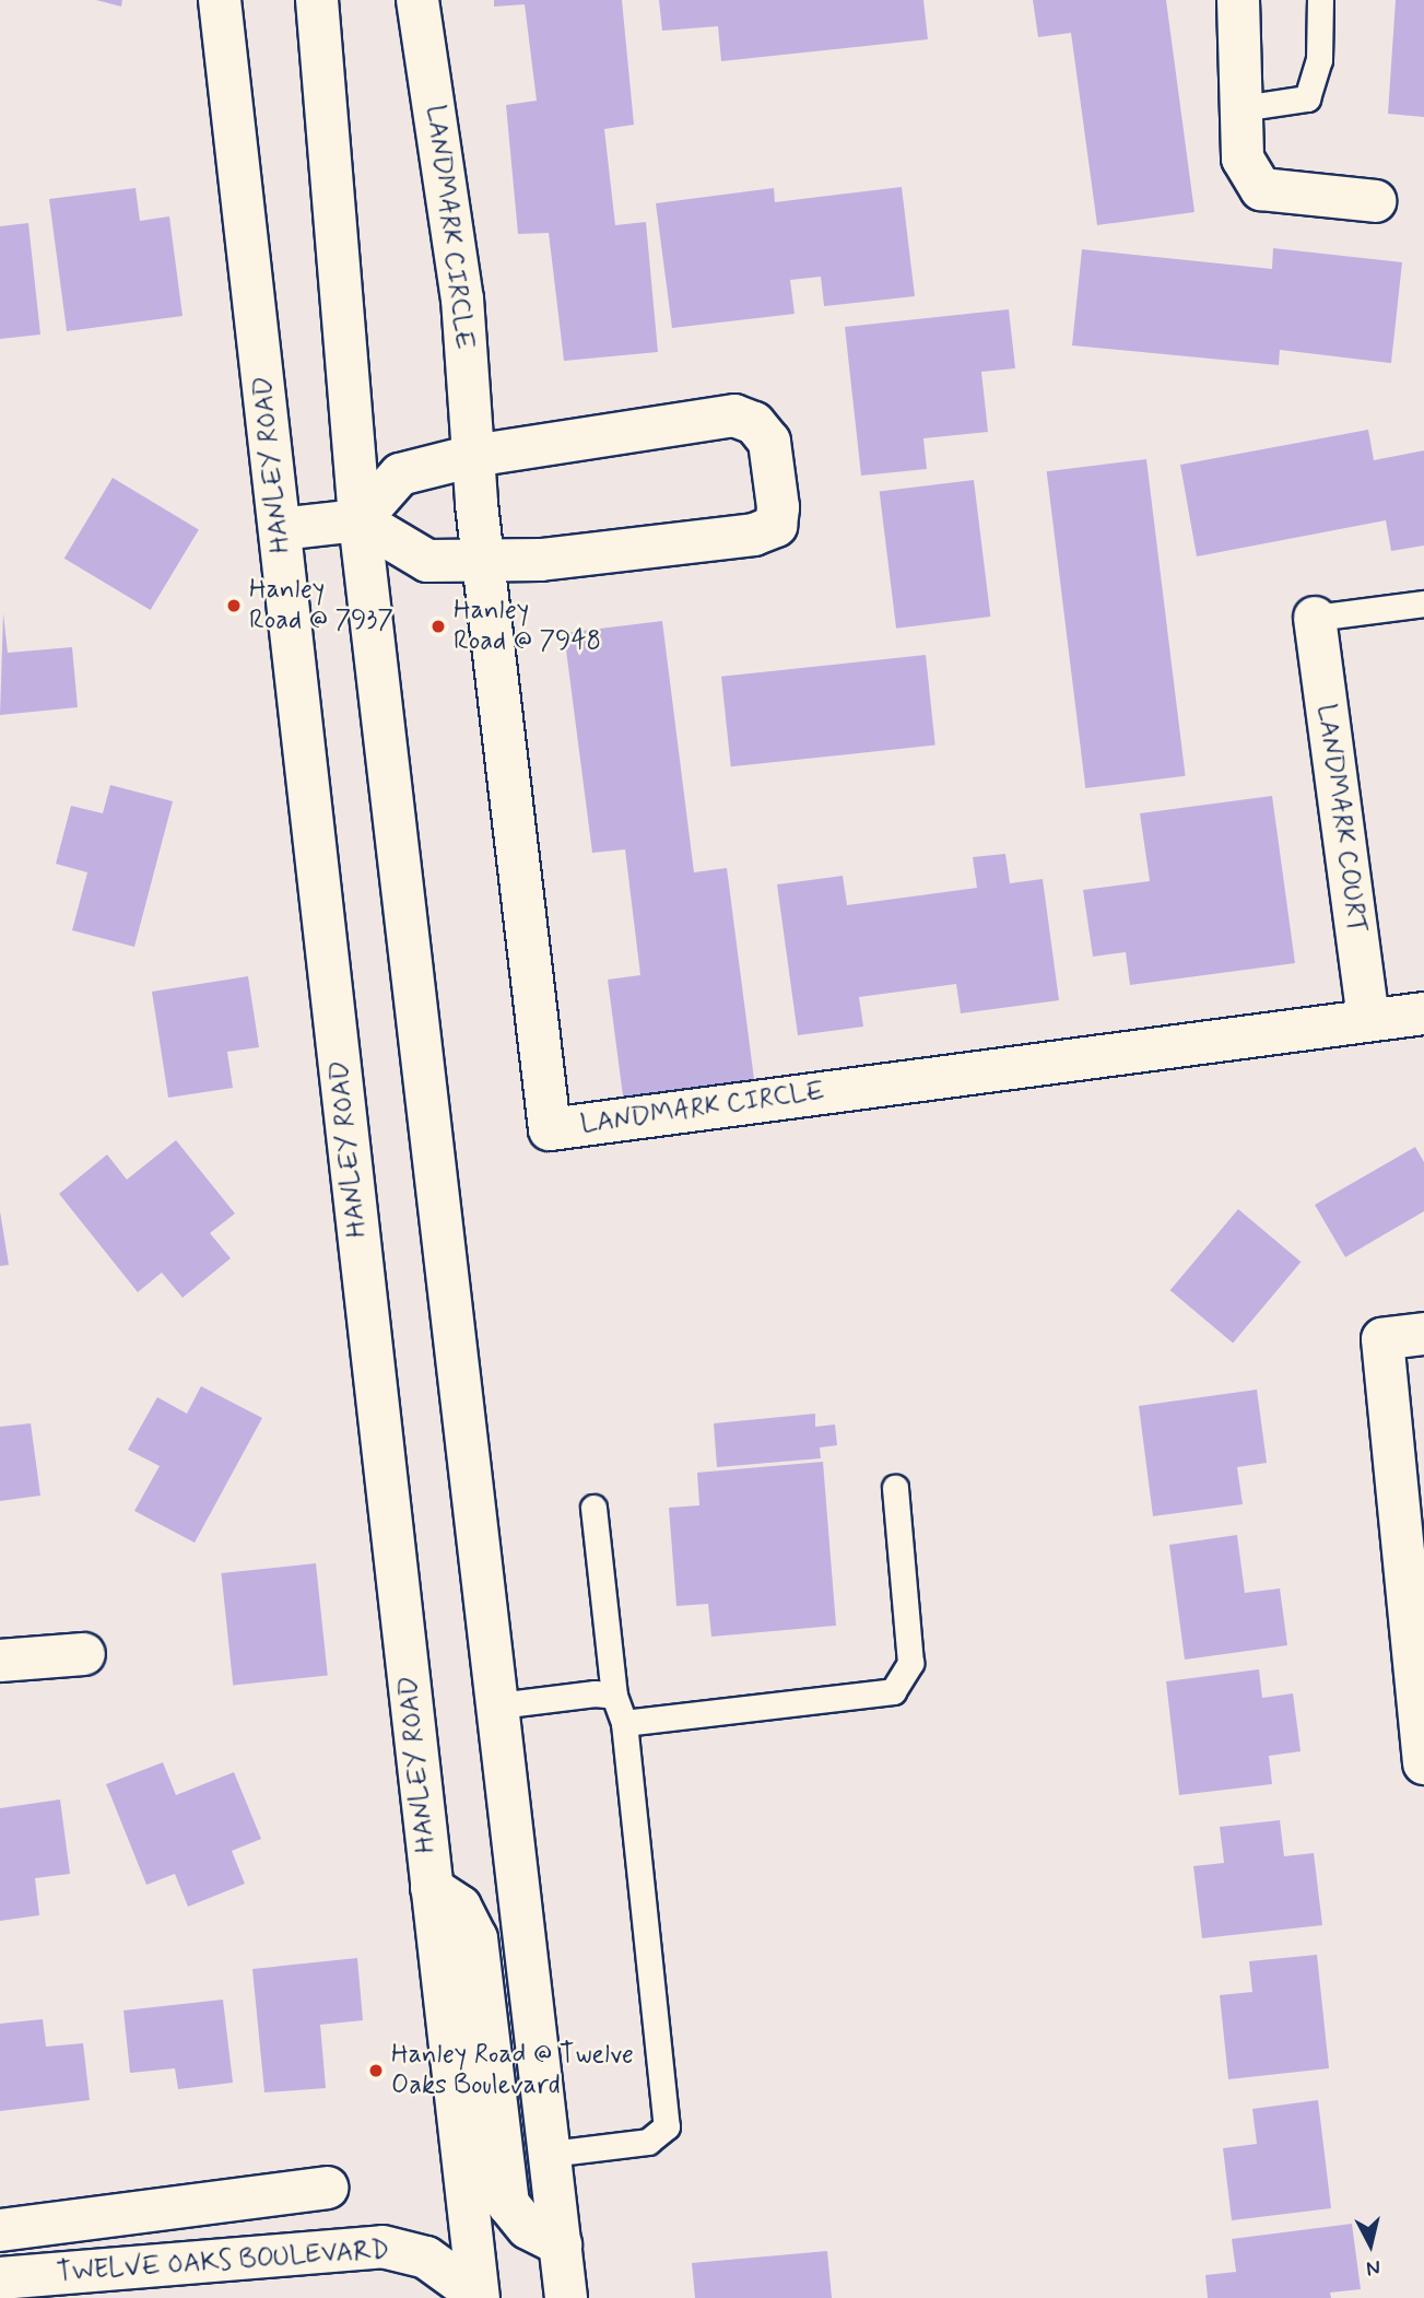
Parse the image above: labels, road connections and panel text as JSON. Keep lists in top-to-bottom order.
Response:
{
  "streets": {
    "street": [
      "LANDMARK CIRCLE",
      "HANLEY ROAD",
      "LANDMARK COURT",
      "TWELVE OAKS BOULEVARD"
    ]
  },
  "crossings": [
    ["LANDMARK CIRCLE", "LANDMARK COURT"],
    ["HANLEY ROAD", "TWELVE OAKS BOULEVARD"]
  ],
  "places": ["Hanley Road @ 7937", "Hanley Road @ 7948", "Hanley Road @ Twelve Oaks Boulevard"],
  "north": "bottom"
}
